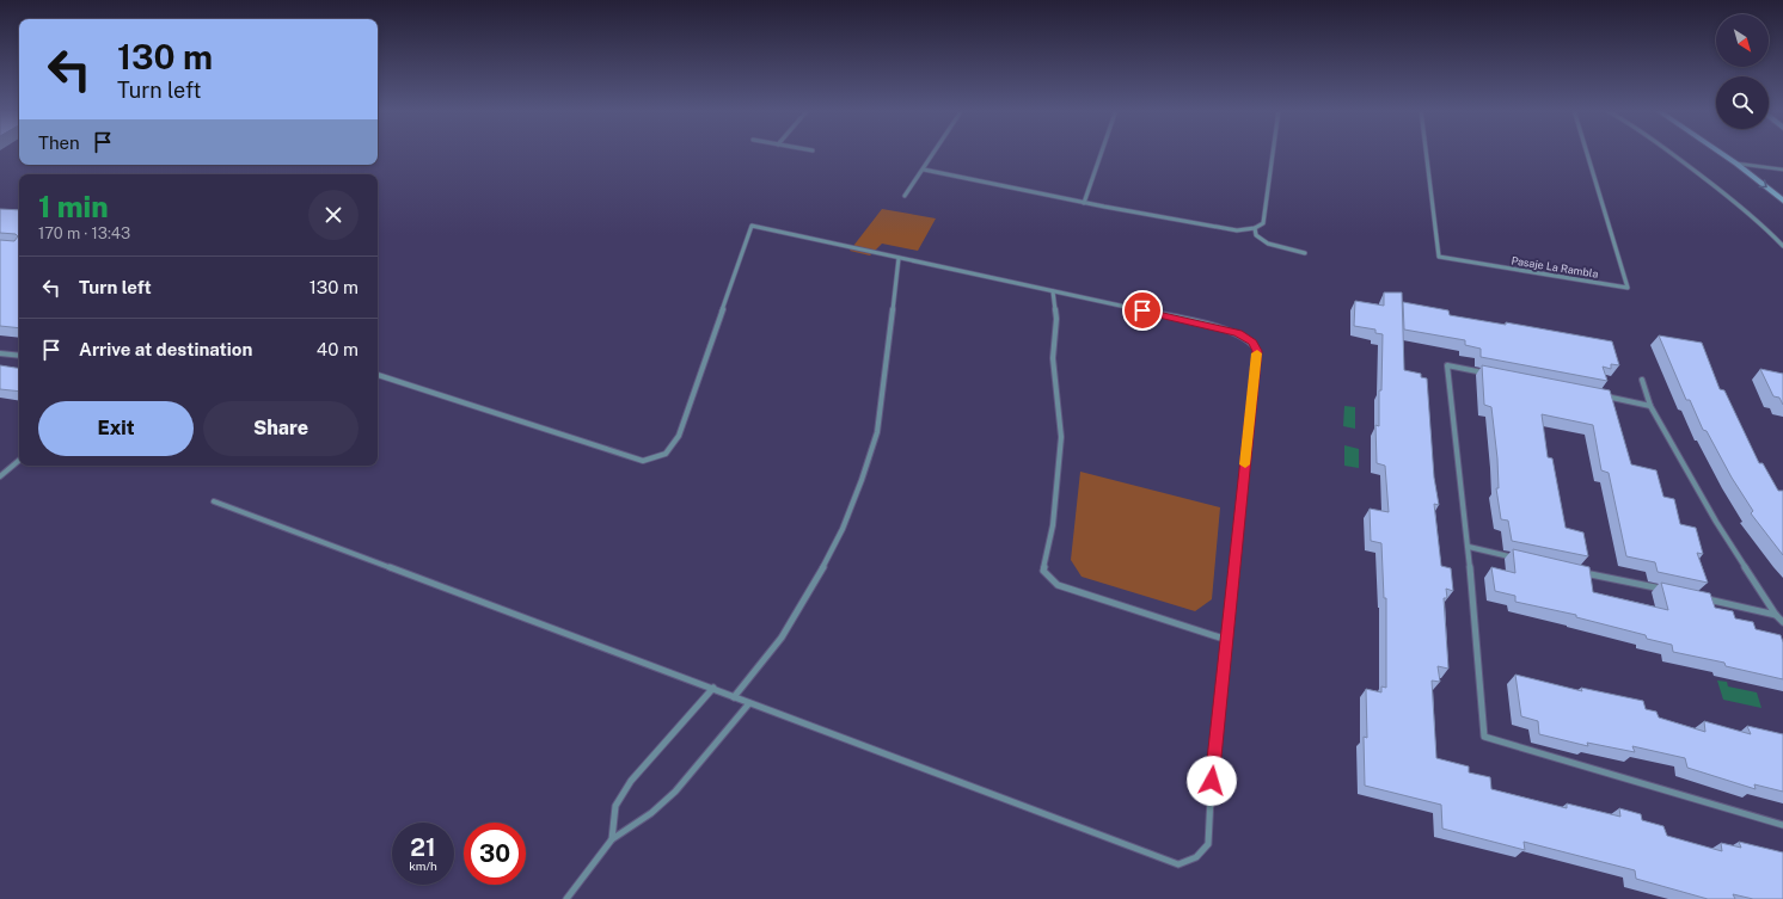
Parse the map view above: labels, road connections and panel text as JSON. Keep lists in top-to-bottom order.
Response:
{
  "streets": {
    "street": ["Pasaje La Rambla"]
  },
  "north": "bottom right",
  "page": {
    "turn": ["130 m", "Turn left"],
    "then": "Then",
    "heading": ["1 min", "170 m · 13:43"],
    "list": [
      {
        "name": "Turn left",
        "value": "130 m"
      },
      {
        "name": "Arrive at destination",
        "value": "40 m"
      }
    ],
    "buttons": ["Exit", "Share"],
    "speed": "21 km/h",
    "limit": "30"
  }
}
